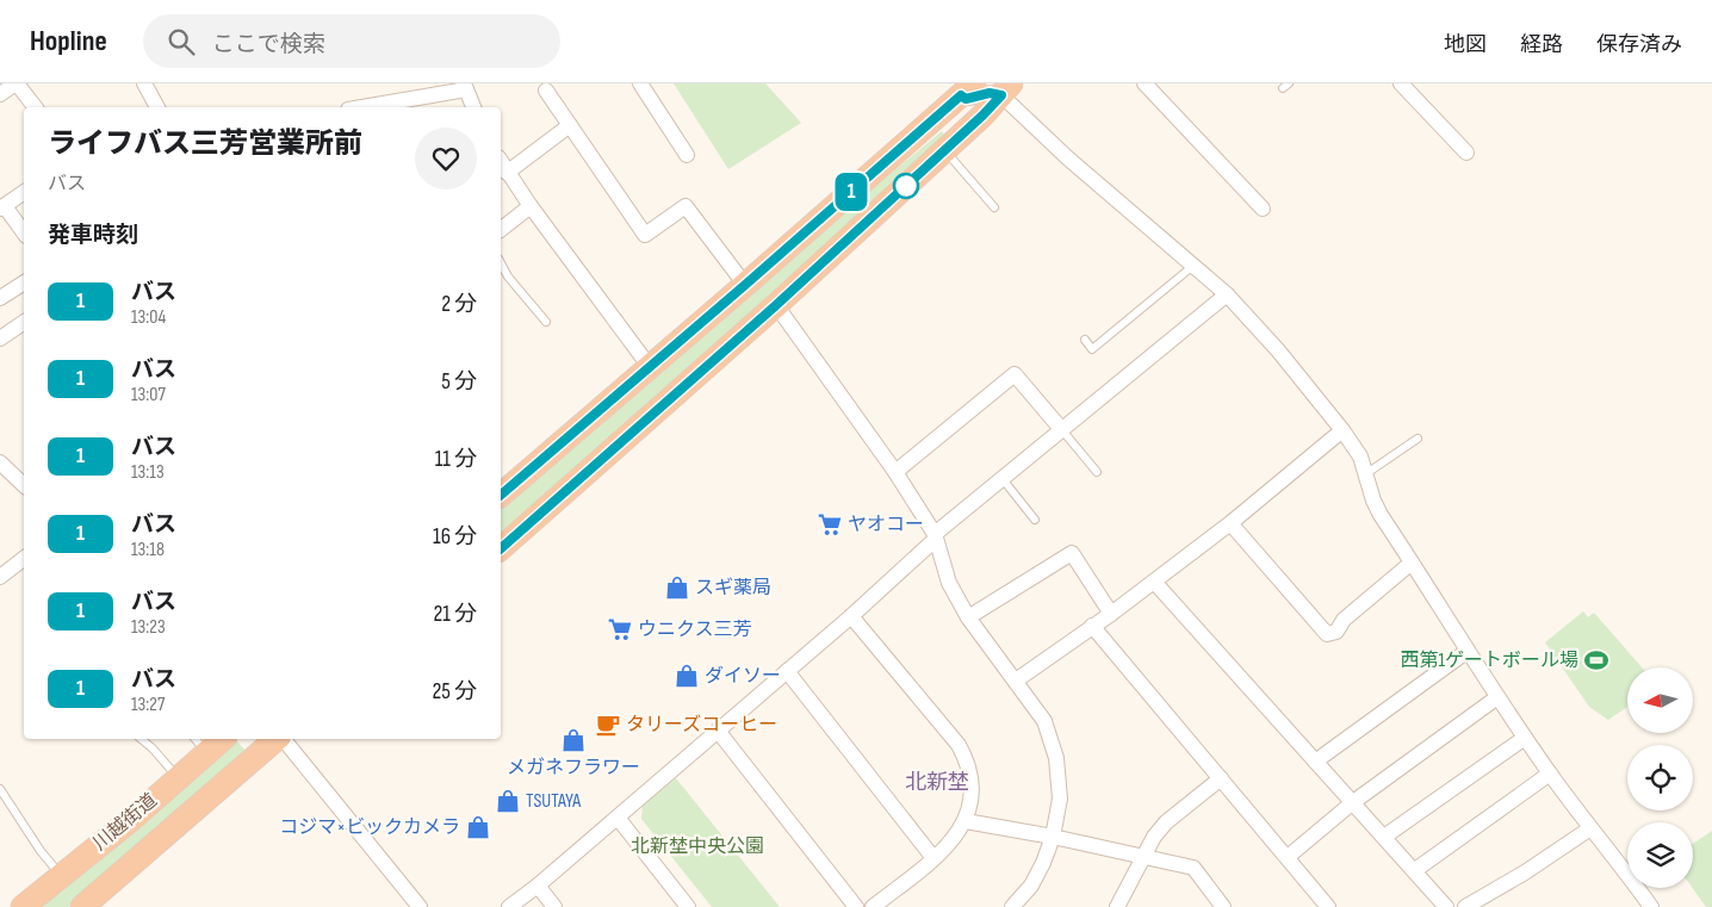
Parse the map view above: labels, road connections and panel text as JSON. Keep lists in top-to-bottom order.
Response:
{
  "streets": {
    "highway": ["川越街道"]
  },
  "districts": ["北新埜"],
  "parks": ["北新埜中央公園"],
  "places": {
    "supermarket": ["ヤオコー", "ウニクス三芳"],
    "shop": [
      "スギ薬局",
      "ダイソー",
      "メガネフラワー",
      "TSUTAYA",
      "コジマ×ビックカメラ"
    ],
    "sports": ["西第1ゲートボール場"],
    "cafe": ["タリーズコーヒー"]
  },
  "lines": ["bus line 1"],
  "north": "left",
  "page": {
    "header": "Hopline",
    "search": "ここで検索",
    "nav": ["地図", "経路", "保存済み"],
    "on_map": "1",
    "heading": [
      ["ライフバス三芳営業所前", "バス"],
      "発車時刻"
    ],
    "list": [
      {
        "mark": "1",
        "name": "バス",
        "note": "13:04",
        "value": "2 分"
      },
      {
        "mark": "1",
        "name": "バス",
        "note": "13:07",
        "value": "5 分"
      },
      {
        "mark": "1",
        "name": "バス",
        "note": "13:13",
        "value": "11 分"
      },
      {
        "mark": "1",
        "name": "バス",
        "note": "13:18",
        "value": "16 分"
      },
      {
        "mark": "1",
        "name": "バス",
        "note": "13:23",
        "value": "21 分"
      },
      {
        "mark": "1",
        "name": "バス",
        "note": "13:27",
        "value": "25 分"
      }
    ]
  }
}
